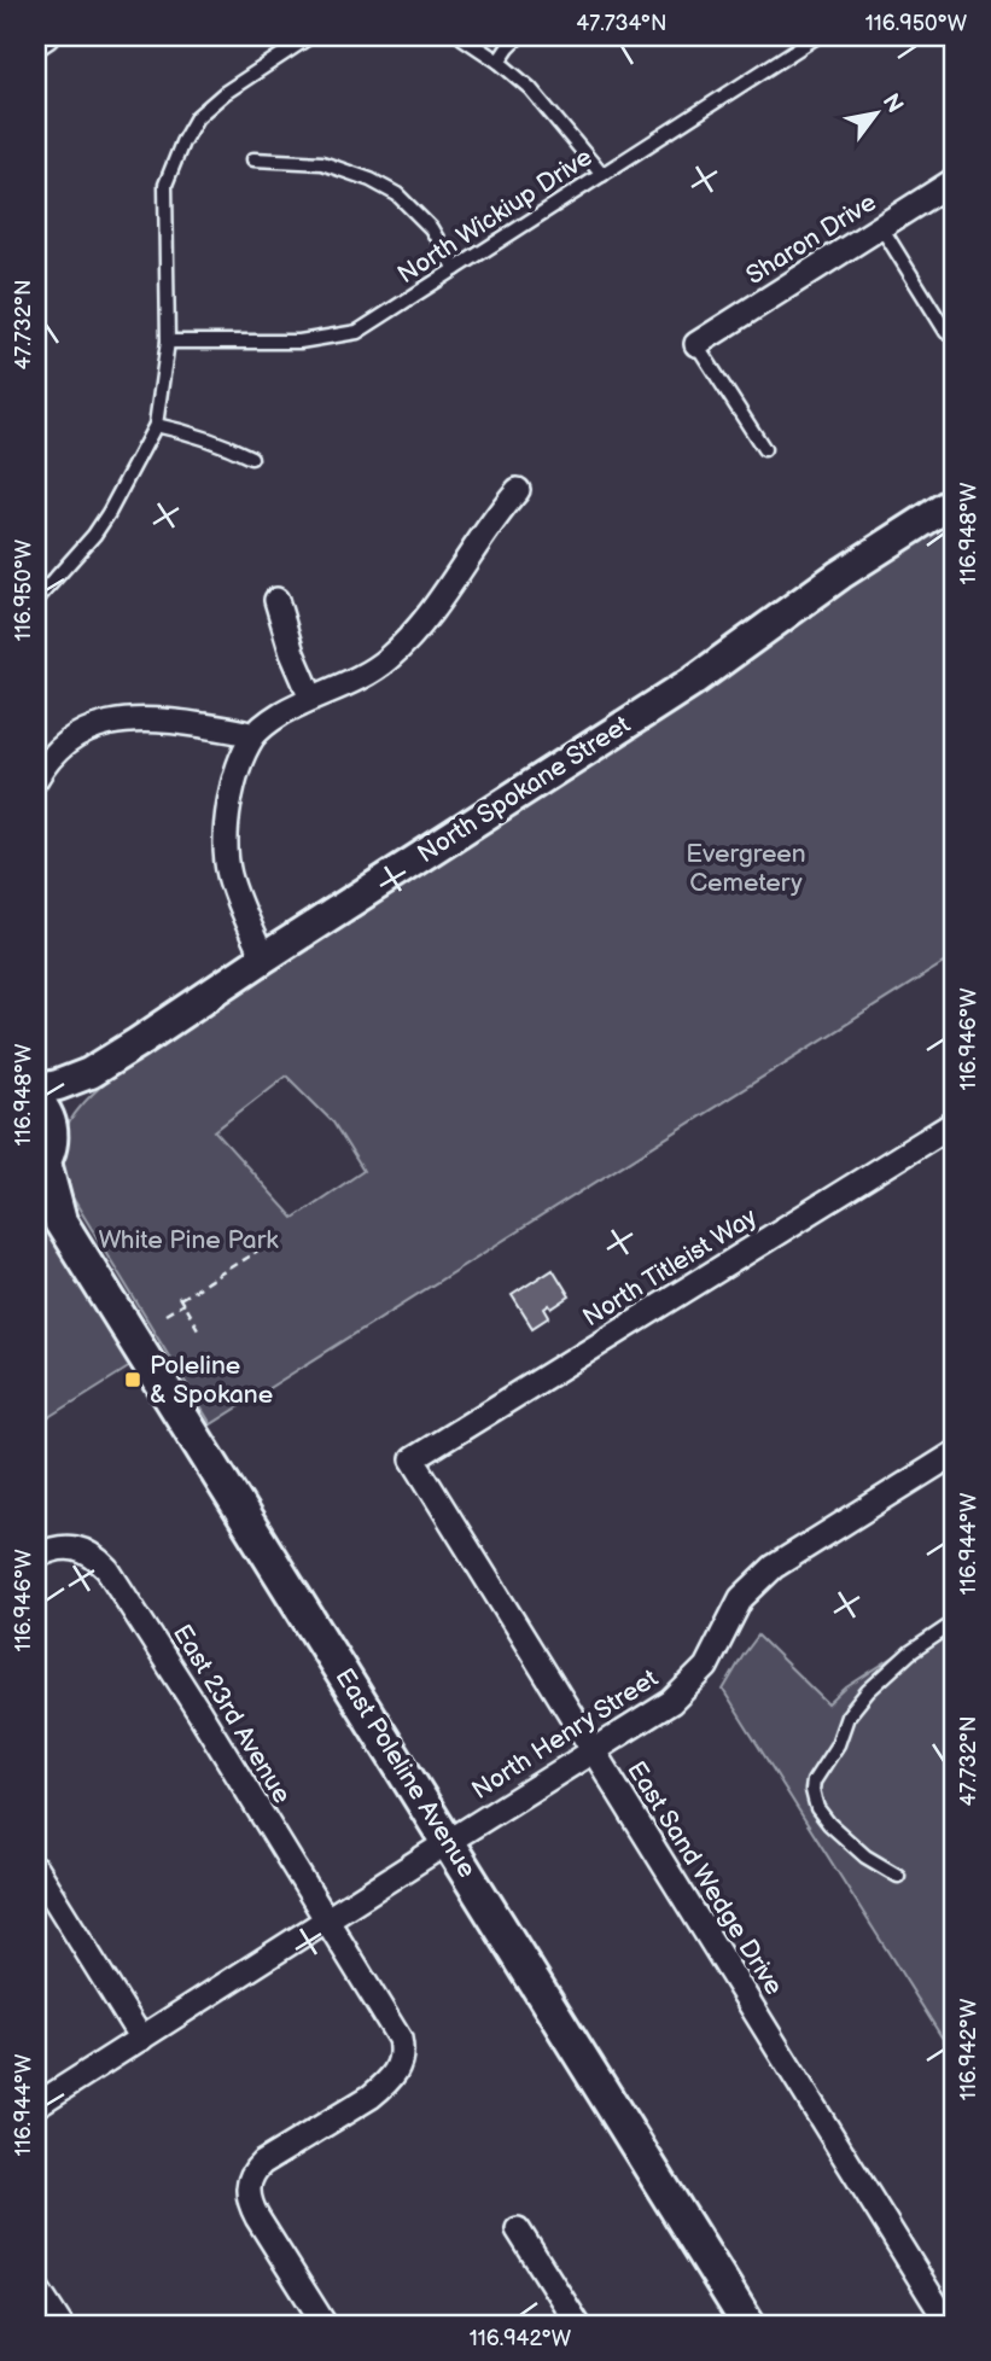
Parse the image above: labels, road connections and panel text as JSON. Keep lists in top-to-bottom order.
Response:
{
  "streets": {
    "main road": ["East Poleline Avenue"],
    "street": [
      "Sharon Drive",
      "North Spokane Street",
      "North Titleist Way",
      "East 23rd Avenue",
      "North Henry Street",
      "East Sand Wedge Drive"
    ],
    "lane": ["North Wickiup Drive"]
  },
  "crossings": [
    ["North Spokane Street", "East Poleline Avenue"],
    ["North Titleist Way", "East Sand Wedge Drive"],
    ["East 23rd Avenue", "North Henry Street"],
    ["North Henry Street", "East Poleline Avenue"],
    ["North Henry Street", "East Sand Wedge Drive"]
  ],
  "parks": ["Evergreen Cemetery", "White Pine Park"],
  "places": {
    "transit": ["Poleline & Spokane"]
  },
  "north": "top right",
  "coordinates": [
    "47.734°N",
    "116.950°W",
    "47.732°N",
    "116.948°W",
    "116.946°W",
    "116.944°W",
    "116.942°W"
  ]
}
